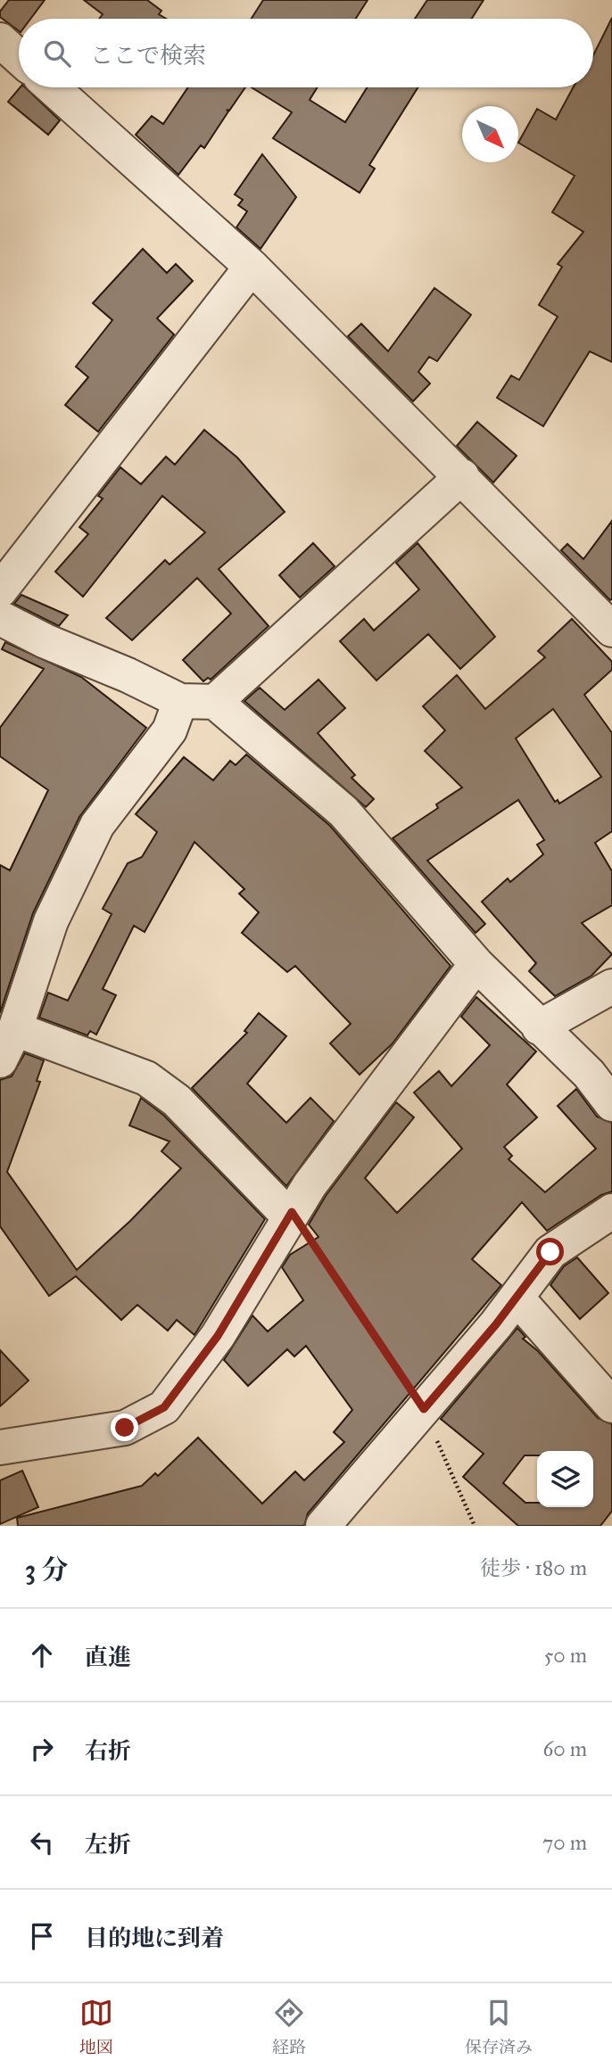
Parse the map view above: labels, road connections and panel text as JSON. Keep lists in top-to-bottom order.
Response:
{
  "north": "bottom right",
  "page": {
    "search": "ここで検索",
    "heading": ["3 分", "徒歩 · 180 m"],
    "list": [
      ["直進", "50 m"],
      ["右折", "60 m"],
      ["左折", "70 m"],
      "目的地に到着"
    ],
    "nav": ["地図", "経路", "保存済み"]
  }
}
